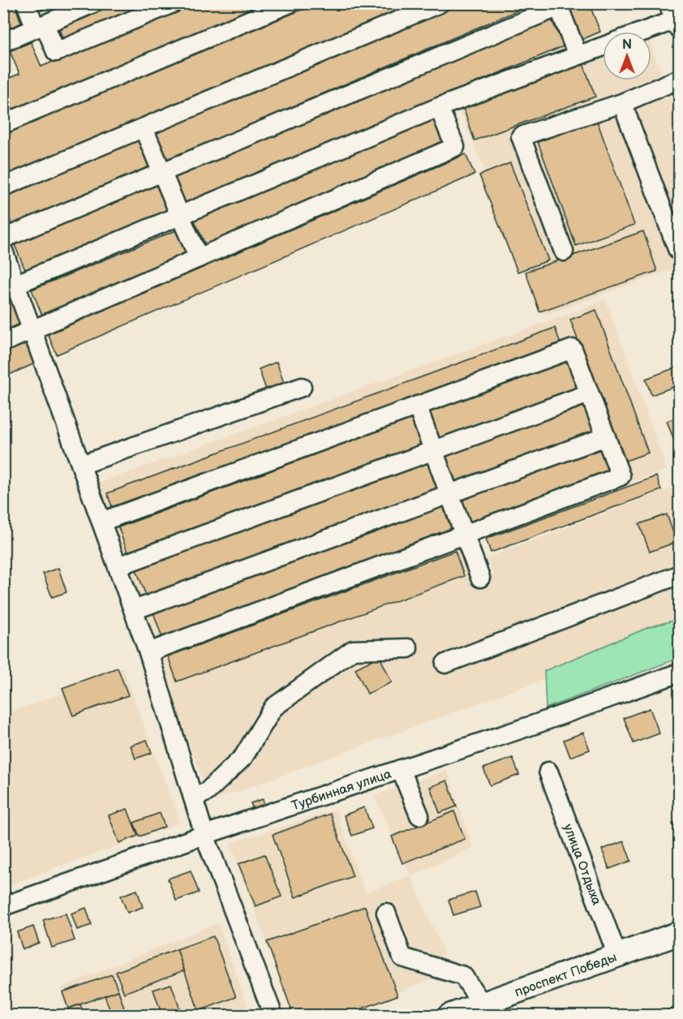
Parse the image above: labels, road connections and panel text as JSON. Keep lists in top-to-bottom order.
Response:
{
  "streets": {
    "main road": ["проспект Победы"],
    "street": ["Турбинная улица", "улица Отдыха"]
  },
  "crossings": [
    ["улица Отдыха", "проспект Победы"]
  ],
  "north": "top"
}
